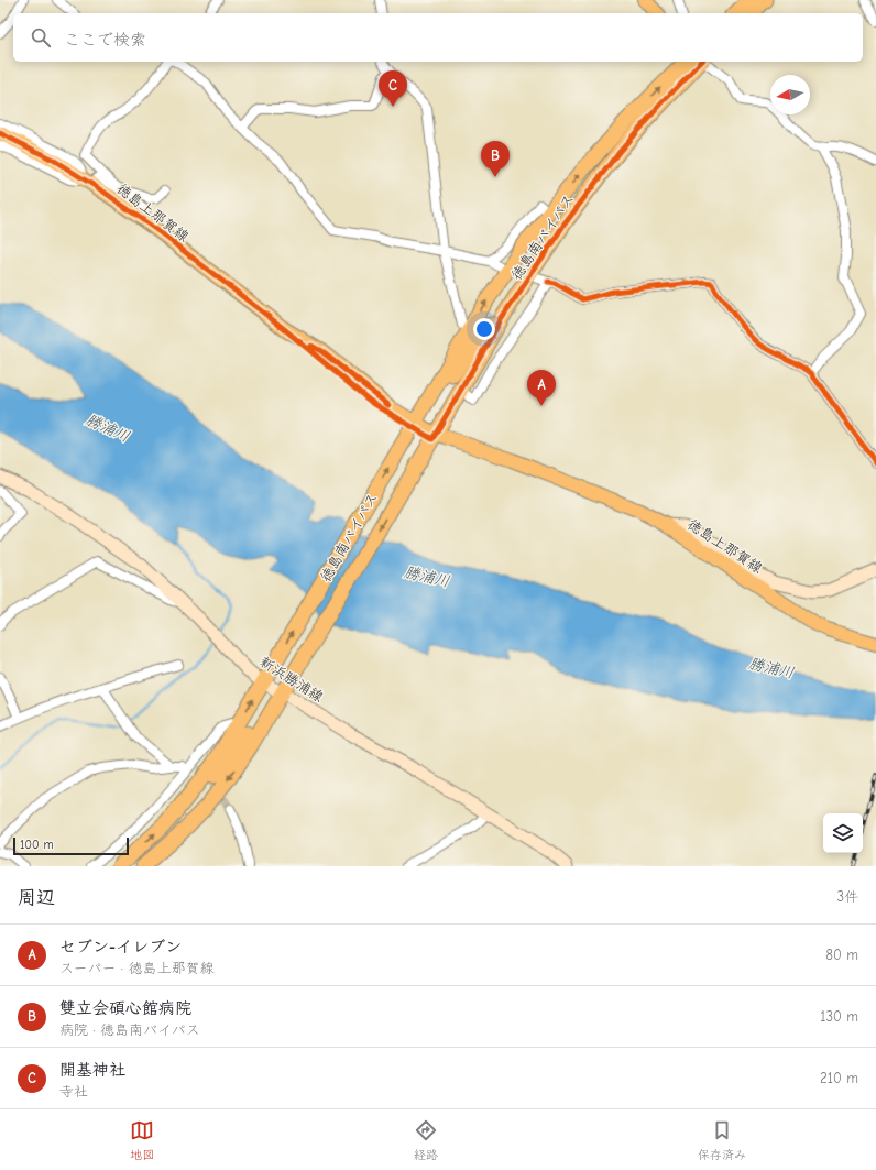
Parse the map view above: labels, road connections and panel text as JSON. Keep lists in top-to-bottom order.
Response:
{
  "streets": {
    "highway": ["徳島南バイパス"],
    "main road": ["徳島上那賀線", "新浜勝浦線"]
  },
  "crossings": [
    ["徳島上那賀線", "徳島南バイパス"],
    ["徳島南バイパス", "新浜勝浦線"]
  ],
  "water": ["勝浦川"],
  "scale_bar": "100 m",
  "north": "left",
  "page": {
    "search": "ここで検索",
    "pins": ["C", "B", "A"],
    "scale": "100 m",
    "heading": ["周辺", "3件"],
    "list": [
      {
        "mark": "A",
        "name": "セブン-イレブン",
        "note": "スーパー · 徳島上那賀線",
        "value": "80 m"
      },
      {
        "mark": "B",
        "name": "雙立会碩心館病院",
        "note": "病院 · 徳島南バイパス",
        "value": "130 m"
      },
      {
        "mark": "C",
        "name": "開基神社",
        "note": "寺社",
        "value": "210 m"
      }
    ],
    "nav": ["地図", "経路", "保存済み"]
  }
}
